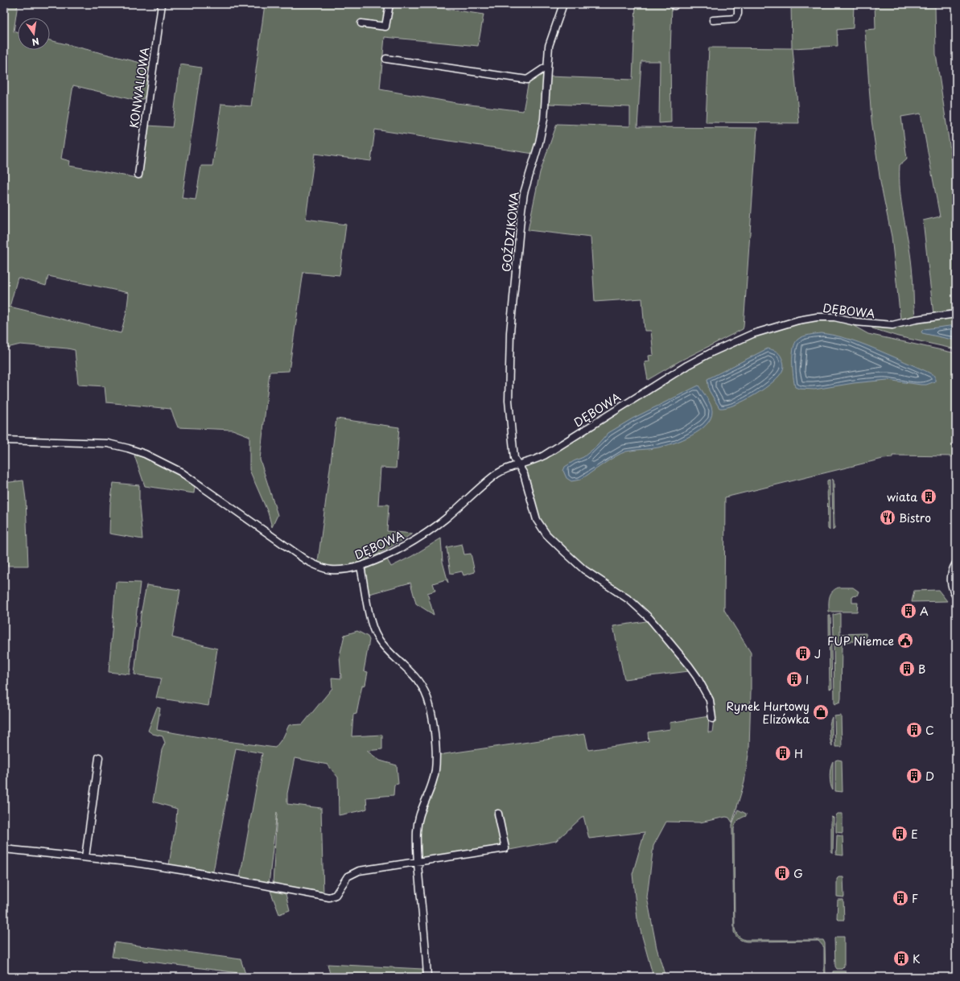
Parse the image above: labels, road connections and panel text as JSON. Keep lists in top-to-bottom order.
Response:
{
  "streets": {
    "street": ["KONWALIOWA", "GOŹDZIKOWA", "DĘBOWA"]
  },
  "crossings": [
    ["GOŹDZIKOWA", "DĘBOWA"]
  ],
  "places": {
    "building": [
      "wiata",
      "A",
      "J",
      "B",
      "I",
      "C",
      "H",
      "D",
      "E",
      "G",
      "F",
      "K"
    ],
    "restaurant": ["Bistro"],
    "public building": ["FUP Niemce"],
    "shop": ["Rynek Hurtowy Elizówka"]
  },
  "north": "bottom"
}
